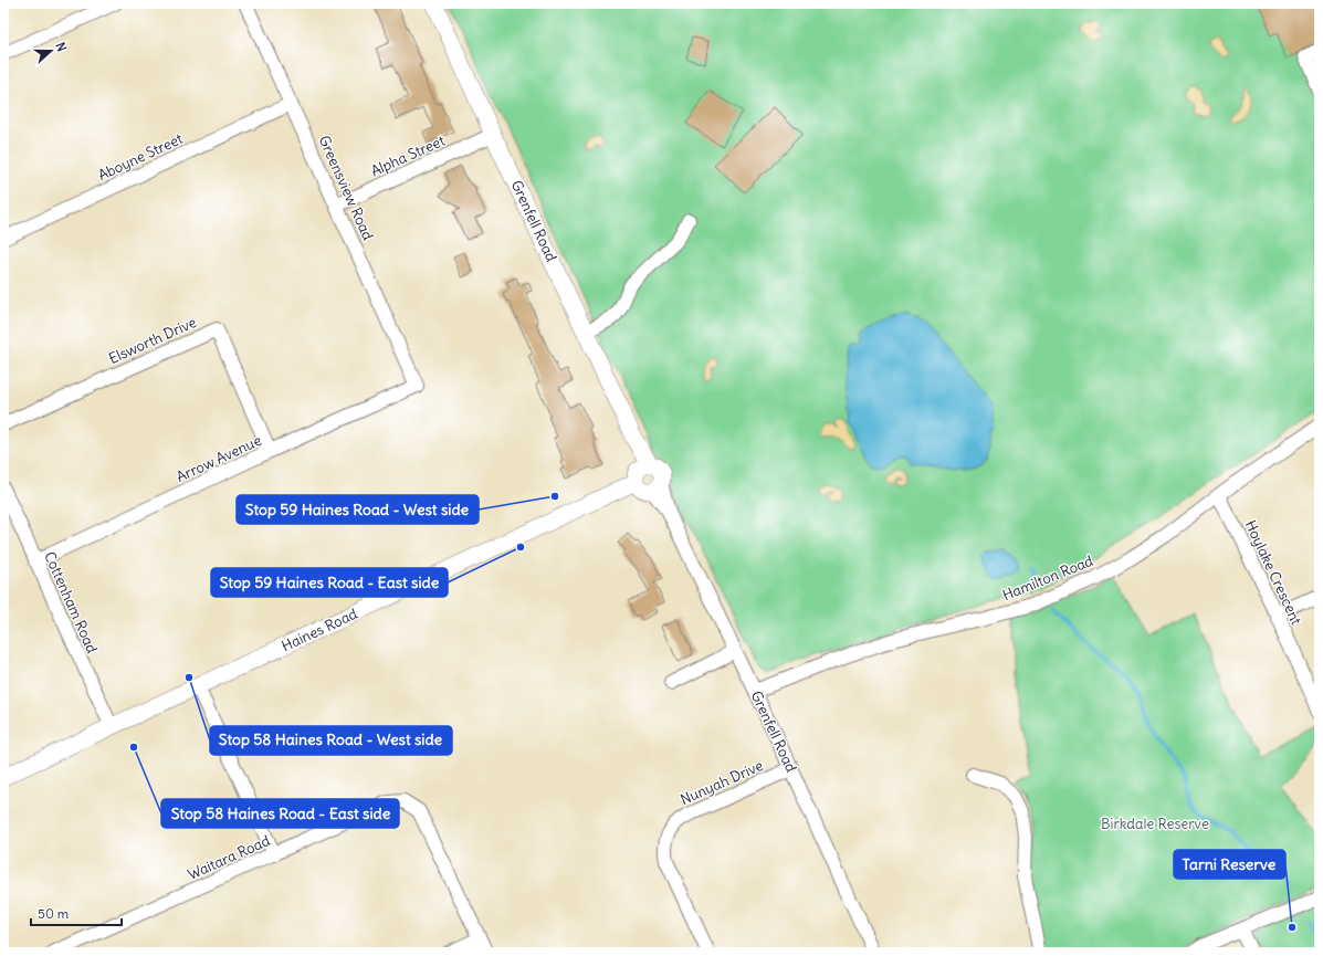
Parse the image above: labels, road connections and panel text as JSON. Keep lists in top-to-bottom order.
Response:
{
  "streets": {
    "main road": ["Grenfell Road", "Haines Road"],
    "street": [
      "Alpha Street",
      "Aboyne Street",
      "Greensview Road",
      "Elsworth Drive",
      "Arrow Avenue",
      "Hoylake Crescent",
      "Hamilton Road",
      "Cottenham Road",
      "Nunyah Drive",
      "Waitara Road"
    ]
  },
  "crossings": [
    ["Alpha Street", "Greensview Road"],
    ["Alpha Street", "Grenfell Road"],
    ["Aboyne Street", "Greensview Road"],
    ["Greensview Road", "Arrow Avenue"],
    ["Grenfell Road", "Hamilton Road"],
    ["Grenfell Road", "Haines Road"],
    ["Grenfell Road", "Nunyah Drive"],
    ["Elsworth Drive", "Arrow Avenue"],
    ["Arrow Avenue", "Cottenham Road"],
    ["Hoylake Crescent", "Hamilton Road"],
    ["Cottenham Road", "Haines Road"]
  ],
  "parks": ["Birkdale Reserve"],
  "places": [
    "Stop 59 Haines Road - West side",
    "Stop 59 Haines Road - East side",
    "Stop 58 Haines Road - West side",
    "Stop 58 Haines Road - East side",
    "Tarni Reserve"
  ],
  "scale_bar": "50 m",
  "north": "right"
}
